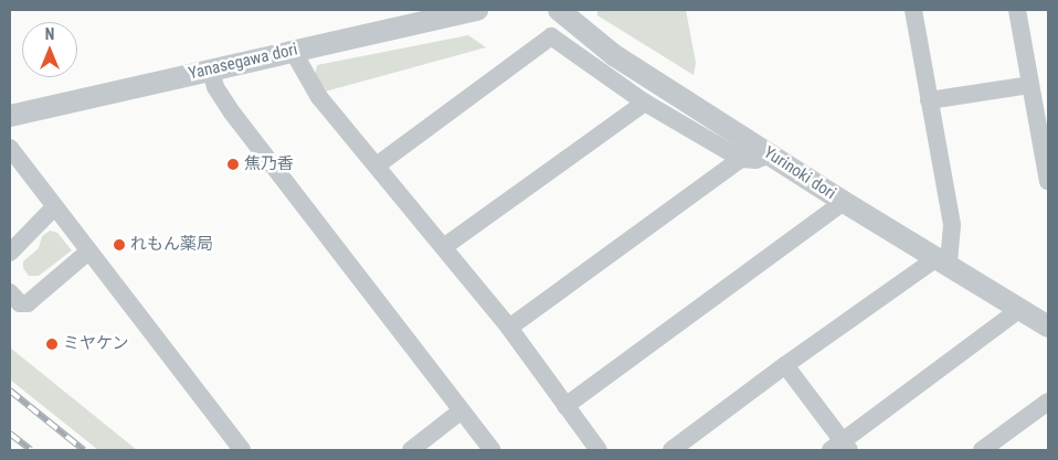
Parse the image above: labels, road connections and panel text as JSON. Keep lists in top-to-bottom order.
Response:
{
  "streets": {
    "street": ["Yanasegawa dori", "Yurinoki dori"]
  },
  "places": ["焦乃香", "れもん薬局", "ミヤケン"],
  "north": "top"
}
